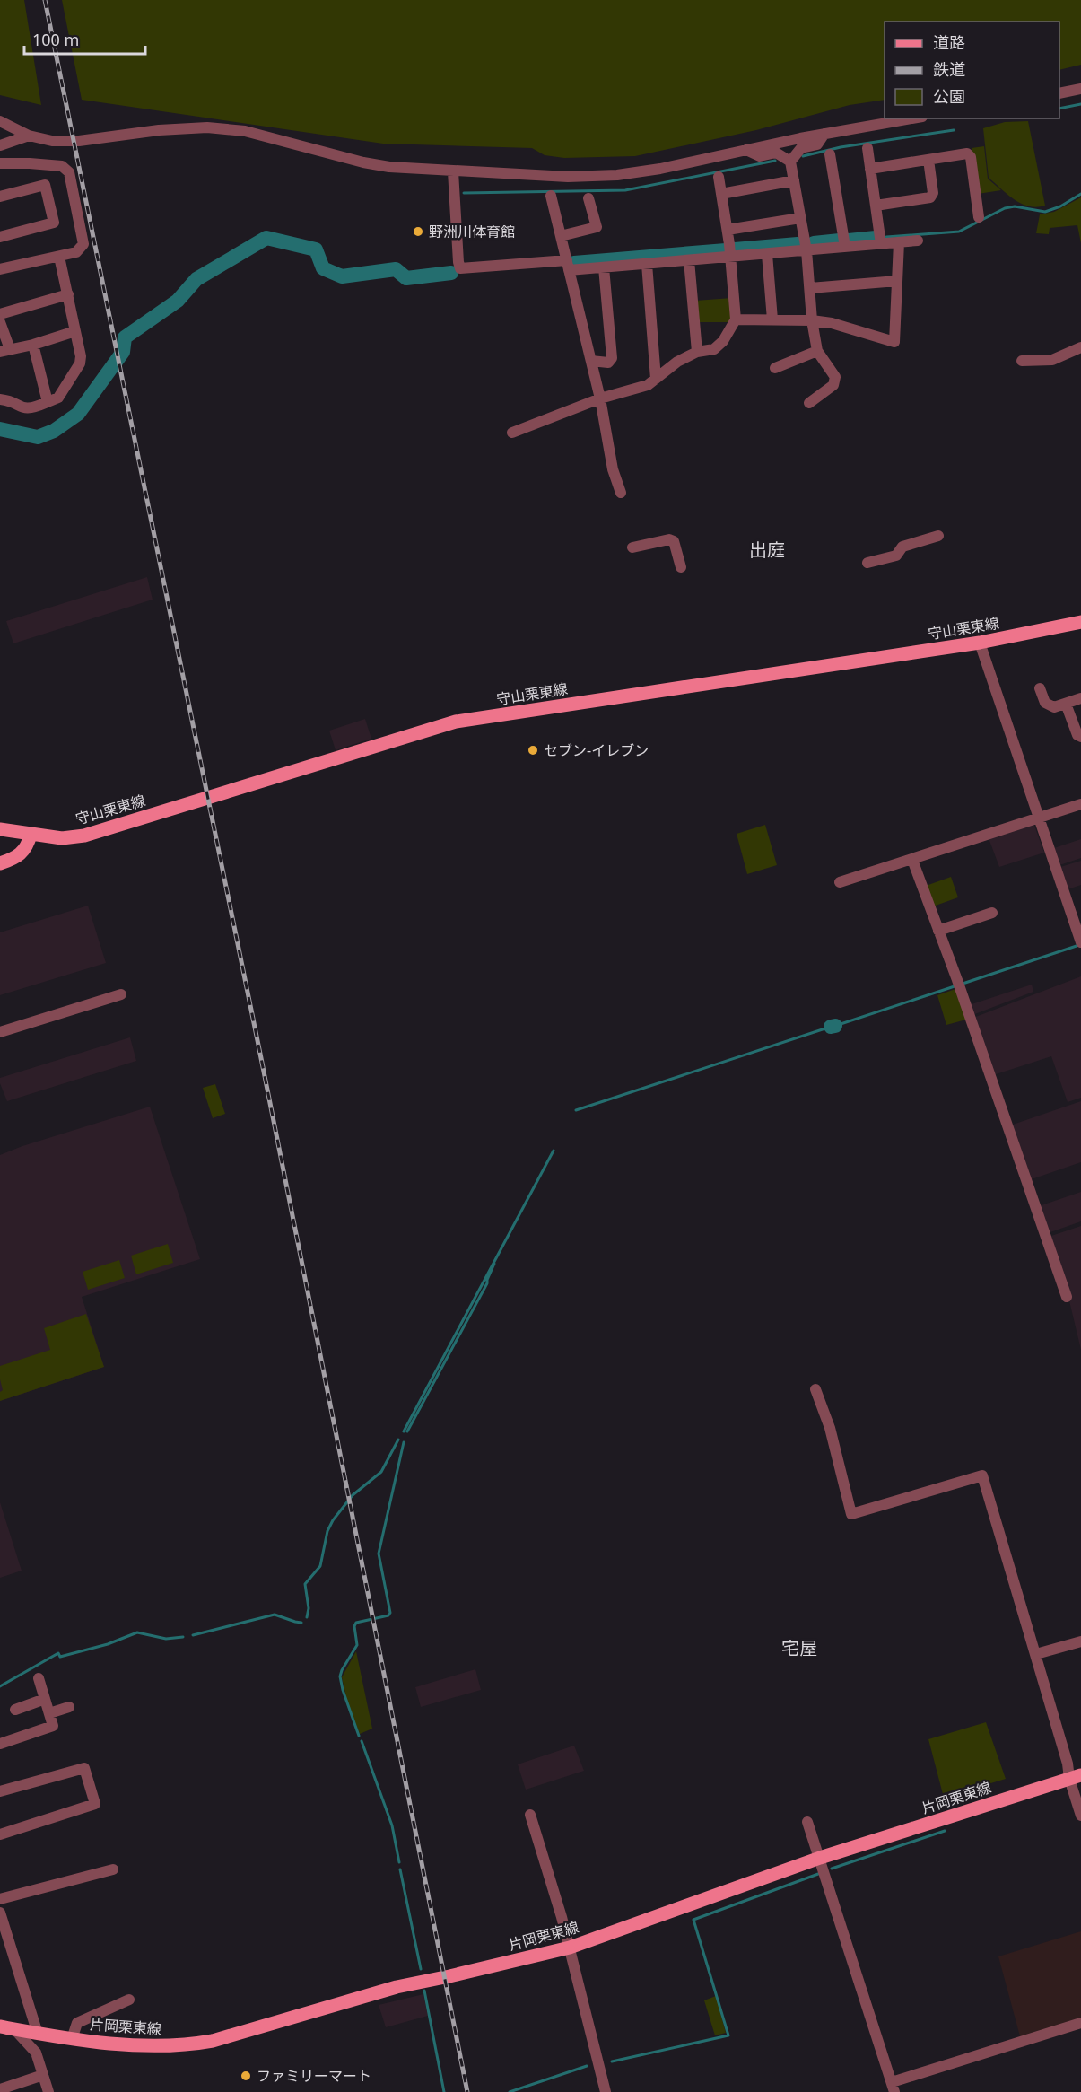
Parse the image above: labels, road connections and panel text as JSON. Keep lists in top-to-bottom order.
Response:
{
  "streets": {
    "main road": ["守山栗東線", "片岡栗東線"]
  },
  "districts": ["出庭", "宅屋"],
  "places": ["野洲川体育館", "セブン-イレブン", "ファミリーマート"],
  "legend": ["道路", "鉄道", "公園"],
  "scale_bar": "100 m"
}
